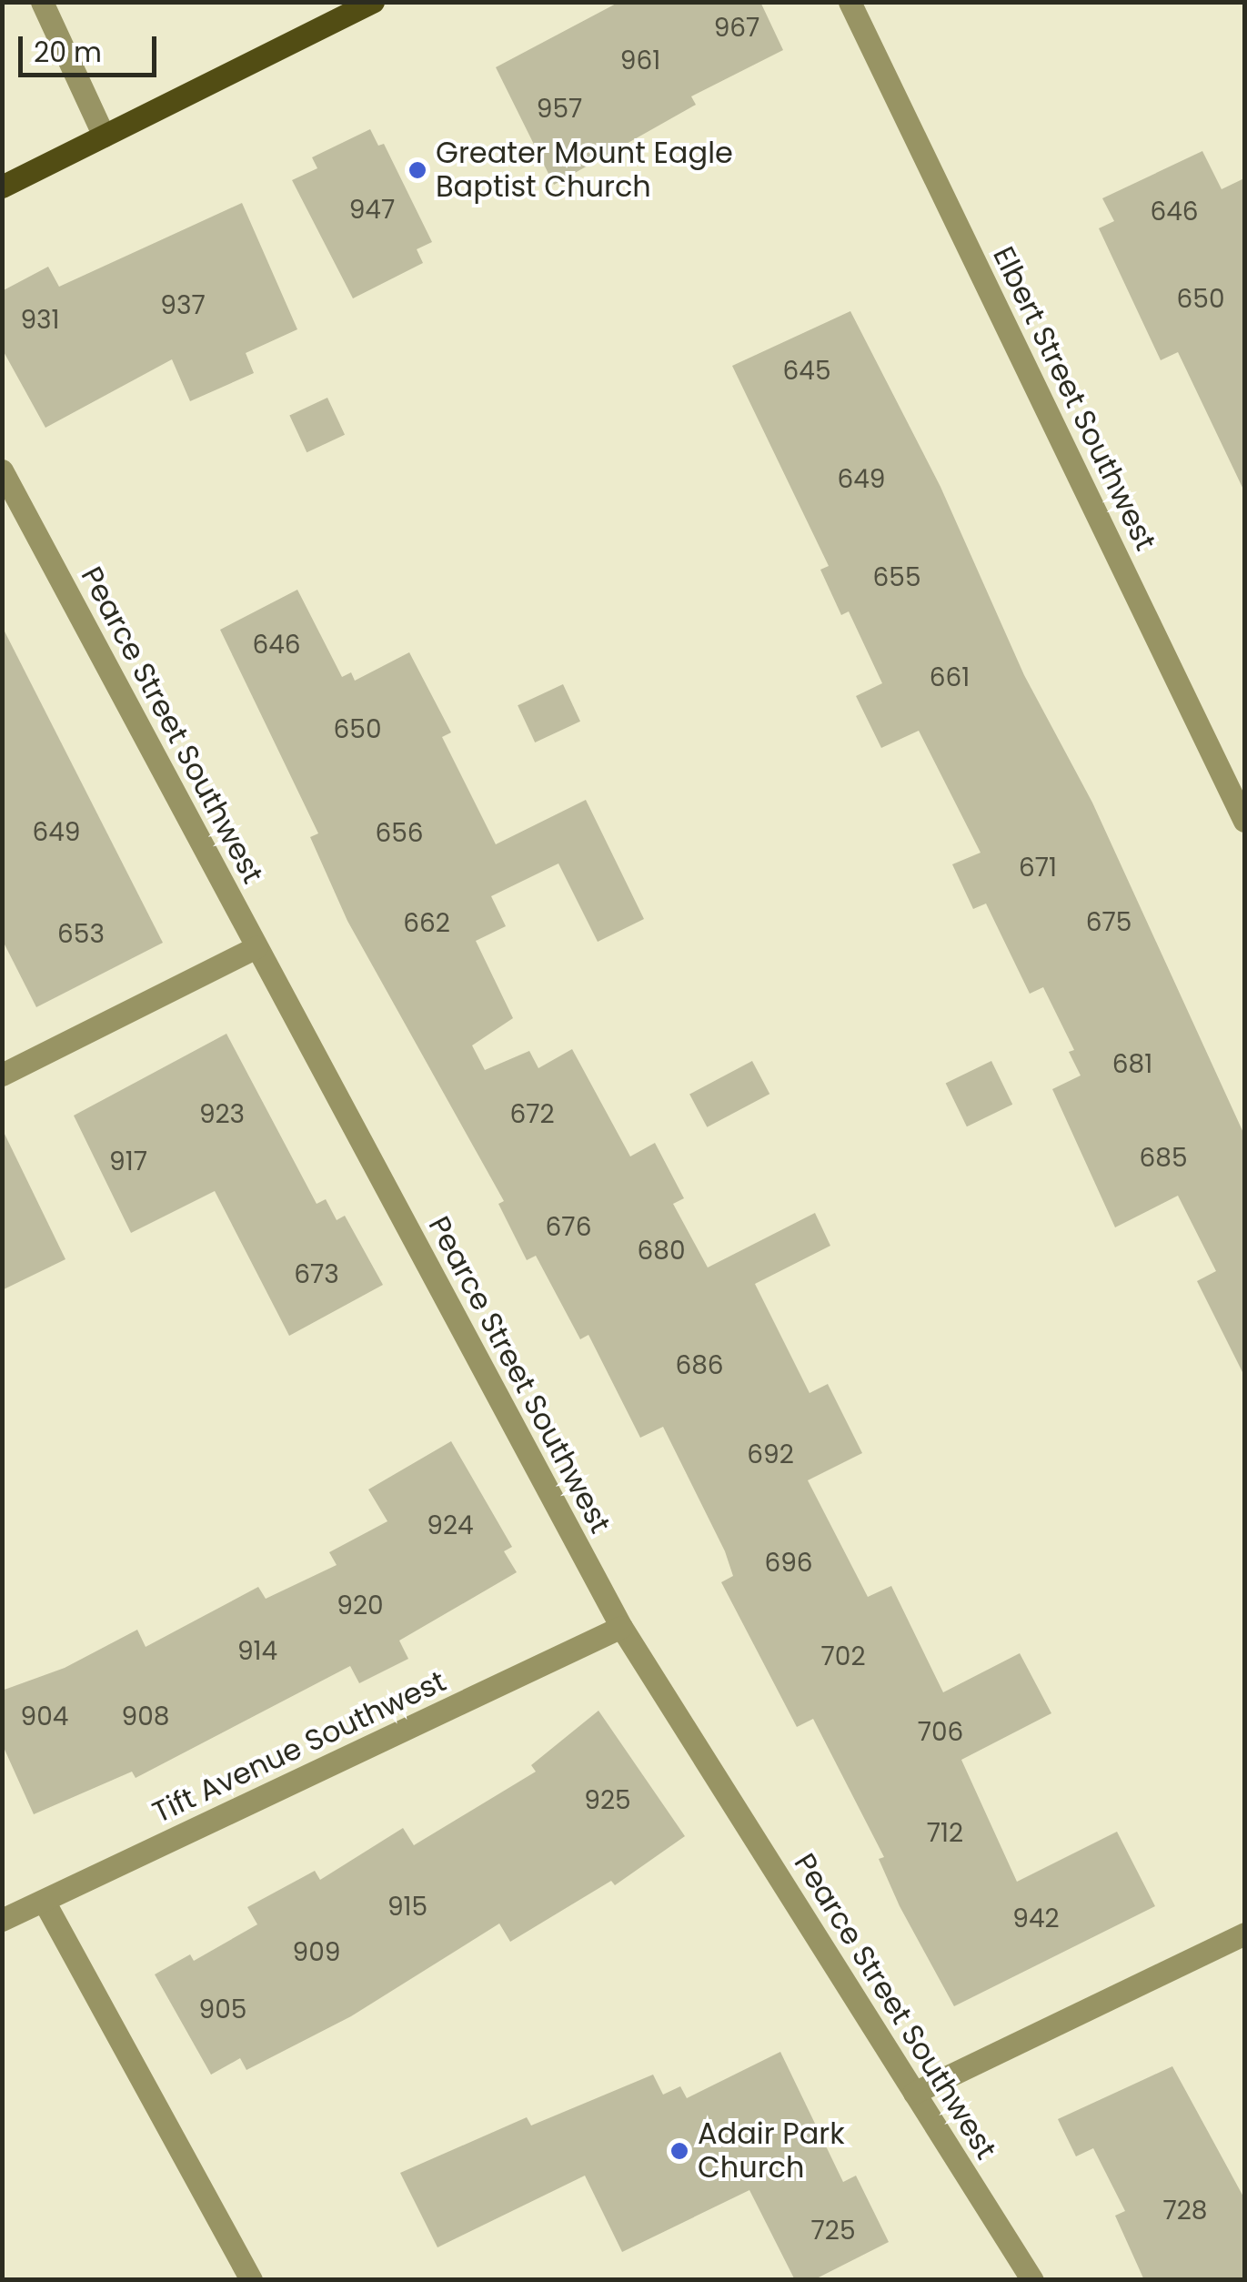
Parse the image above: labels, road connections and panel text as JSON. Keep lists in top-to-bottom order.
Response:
{
  "streets": {
    "street": ["Elbert Street Southwest", "Pearce Street Southwest", "Tift Avenue Southwest"]
  },
  "crossings": [
    ["Pearce Street Southwest", "Tift Avenue Southwest"]
  ],
  "places": ["Greater Mount Eagle Baptist Church", "Adair Park Church"],
  "house_numbers": [
    "967",
    "961",
    "957",
    "947",
    "646",
    "650",
    "937",
    "931",
    "645",
    "649",
    "655",
    "646",
    "661",
    "650",
    "649",
    "656",
    "671",
    "675",
    "662",
    "653",
    "681",
    "923",
    "672",
    "685",
    "917",
    "676",
    "680",
    "673",
    "686",
    "692",
    "924",
    "696",
    "920",
    "914",
    "702",
    "904",
    "908",
    "706",
    "925",
    "712",
    "915",
    "942",
    "909",
    "905",
    "728",
    "725"
  ],
  "scale_bar": "20 m"
}
